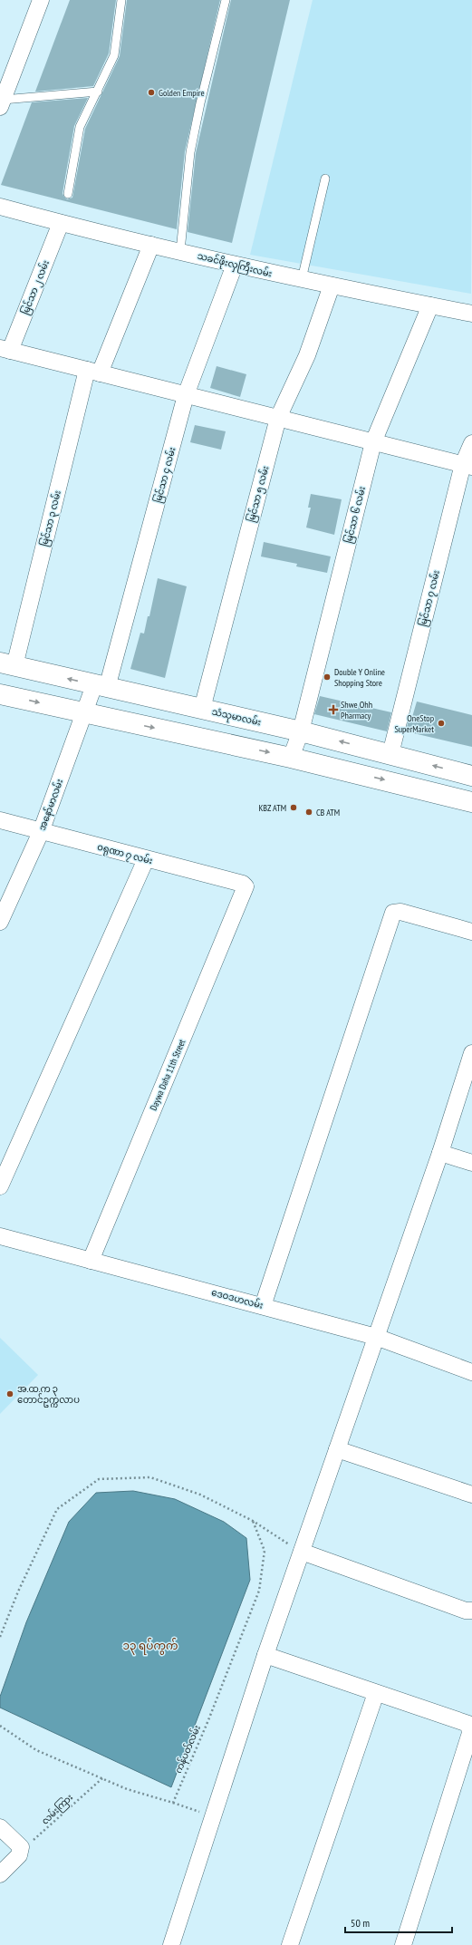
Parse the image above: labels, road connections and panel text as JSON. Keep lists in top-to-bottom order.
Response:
{
  "streets": {
    "main road": ["သံသုမာလမ်း"],
    "street": [
      "သခင်ဖိုးလှကြီးလမ်း",
      "မြင်သာ ၂ လမ်း",
      "မြင်သာ ၄ လမ်း",
      "မြင်သာ ၅ လမ်း",
      "မြင်သာ ၆ လမ်း",
      "မြင်သာ ၃ လမ်း",
      "မြင်သာ ၇ လမ်း",
      "အနော်မာလမ်း",
      "၀ရုဏာ ၇ လမ်း",
      "Daywa Daha 11th Street",
      "ဒေဝဒဟလမ်း"
    ],
    "path": ["ကန်ပတ်လမ်း", "လမ်းကြား"]
  },
  "crossings": [
    ["သခင်ဖိုးလှကြီးလမ်း", "မြင်သာ ၂ လမ်း"],
    ["သခင်ဖိုးလှကြီးလမ်း", "မြင်သာ ၄ လမ်း"],
    ["သခင်ဖိုးလှကြီးလမ်း", "မြင်သာ ၅ လမ်း"],
    ["သခင်ဖိုးလှကြီးလမ်း", "မြင်သာ ၆ လမ်း"],
    ["သခင်ဖိုးလှကြီးလမ်း", "မြင်သာ ၃ လမ်း"],
    ["မြင်သာ ၄ လမ်း", "သံသုမာလမ်း"],
    ["မြင်သာ ၄ လမ်း", "အနော်မာလမ်း"],
    ["မြင်သာ ၅ လမ်း", "သံသုမာလမ်း"],
    ["မြင်သာ ၆ လမ်း", "သံသုမာလမ်း"],
    ["မြင်သာ ၃ လမ်း", "သံသုမာလမ်း"],
    ["မြင်သာ ၇ လမ်း", "သံသုမာလမ်း"],
    ["သံသုမာလမ်း", "အနော်မာလမ်း"],
    ["အနော်မာလမ်း", "၀ရုဏာ ၇ လမ်း"],
    ["၀ရုဏာ ၇ လမ်း", "Daywa Daha 11th Street"],
    ["Daywa Daha 11th Street", "ဒေဝဒဟလမ်း"]
  ],
  "districts": ["၁၃ ရပ်ကွက်"],
  "places": {
    "other": [
      "Golden Empire",
      "Double Y Online Shopping Store",
      "OneStop SuperMarket",
      "KBZ ATM",
      "CB ATM",
      "အ.ထ.က ၃ တောင်ဥက္ကလာပ"
    ],
    "health": ["Shwe Ohh Pharmacy"]
  },
  "scale_bar": "50 m"
}
